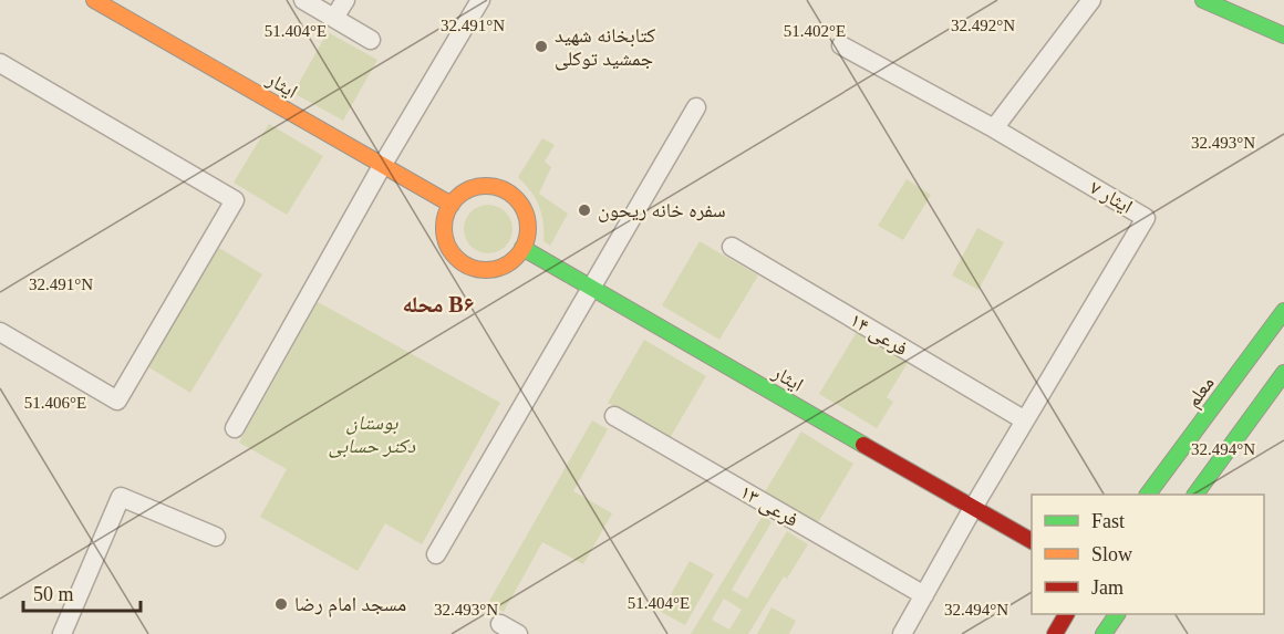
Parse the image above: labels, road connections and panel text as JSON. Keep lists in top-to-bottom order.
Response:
{
  "streets": {
    "street": [
      "ایثار",
      "ایثار ۷",
      "فرعی ۱۴",
      "معلم",
      "فرعی ۱۳"
    ]
  },
  "crossings": [
    ["ایثار", "ایثار ۷"],
    ["ایثار ۷", "فرعی ۱۴"],
    ["ایثار ۷", "فرعی ۱۳"]
  ],
  "districts": ["محله B۶"],
  "parks": ["بوستان دکتر حسابی"],
  "places": ["کتابخانه شهید جمشید توکلی", "سفره خانه ریحون", "مسجد امام رضا"],
  "legend": ["Fast", "Slow", "Jam"],
  "scale_bar": "50 m",
  "coordinates": [
    "32.491°N",
    "32.492°N",
    "51.404°E",
    "51.402°E",
    "32.493°N",
    "51.406°E",
    "32.494°N"
  ]
}
